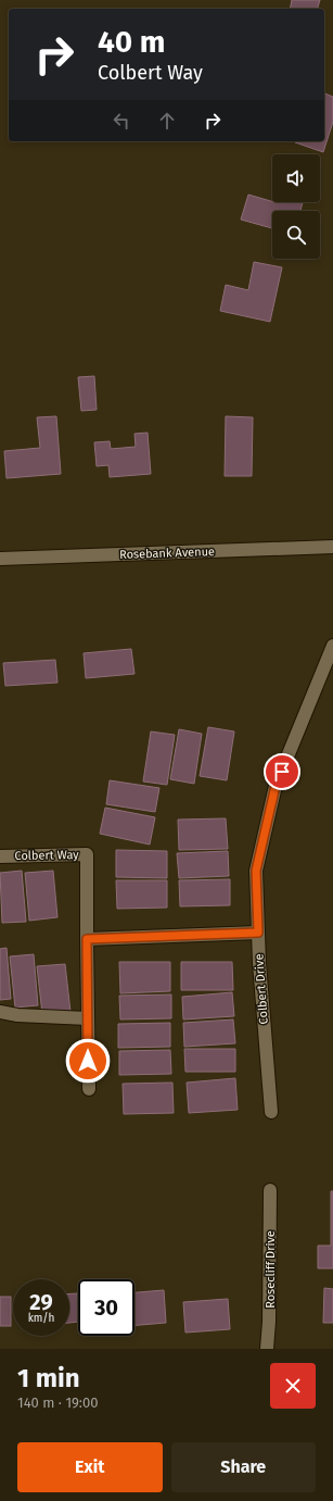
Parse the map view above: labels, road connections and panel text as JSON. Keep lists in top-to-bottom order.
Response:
{
  "streets": {
    "street": [
      "Rosebank Avenue",
      "Colbert Way",
      "Colbert Drive",
      "Rosecliff Drive"
    ]
  },
  "page": {
    "turn": ["40 m", "Colbert Way"],
    "speed": "29 km/h",
    "limit": "30",
    "heading": ["1 min", "140 m · 19:00"],
    "buttons": ["Exit", "Share"]
  }
}
